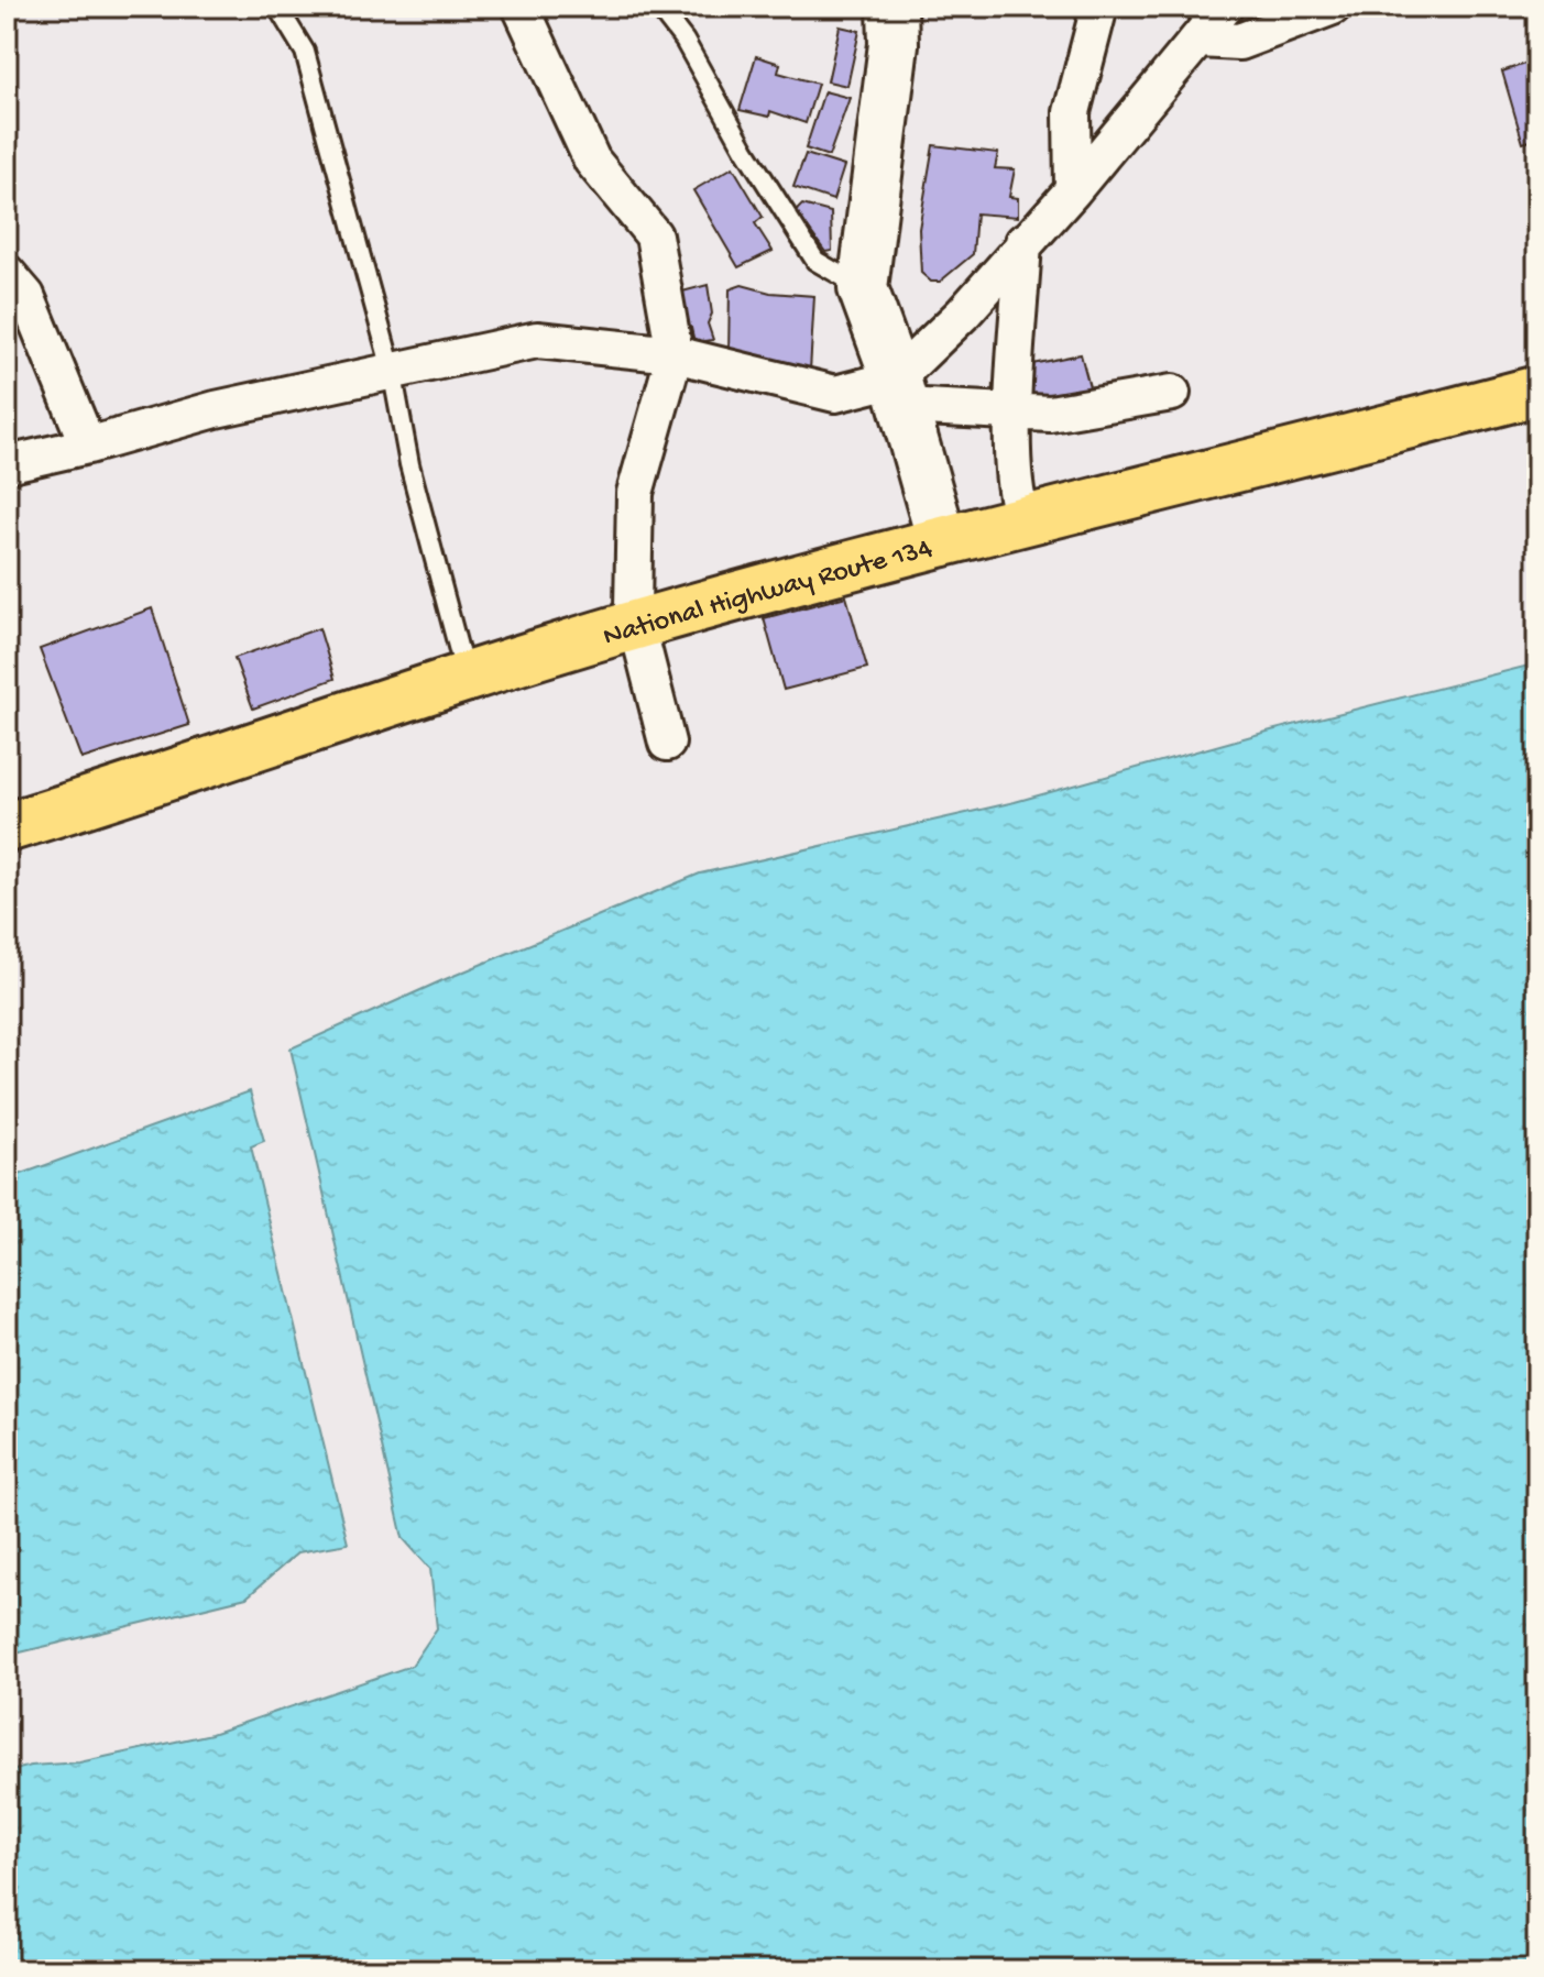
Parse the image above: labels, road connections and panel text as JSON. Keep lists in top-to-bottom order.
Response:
{
  "streets": {
    "highway": ["National Highway Route 134"]
  }
}
